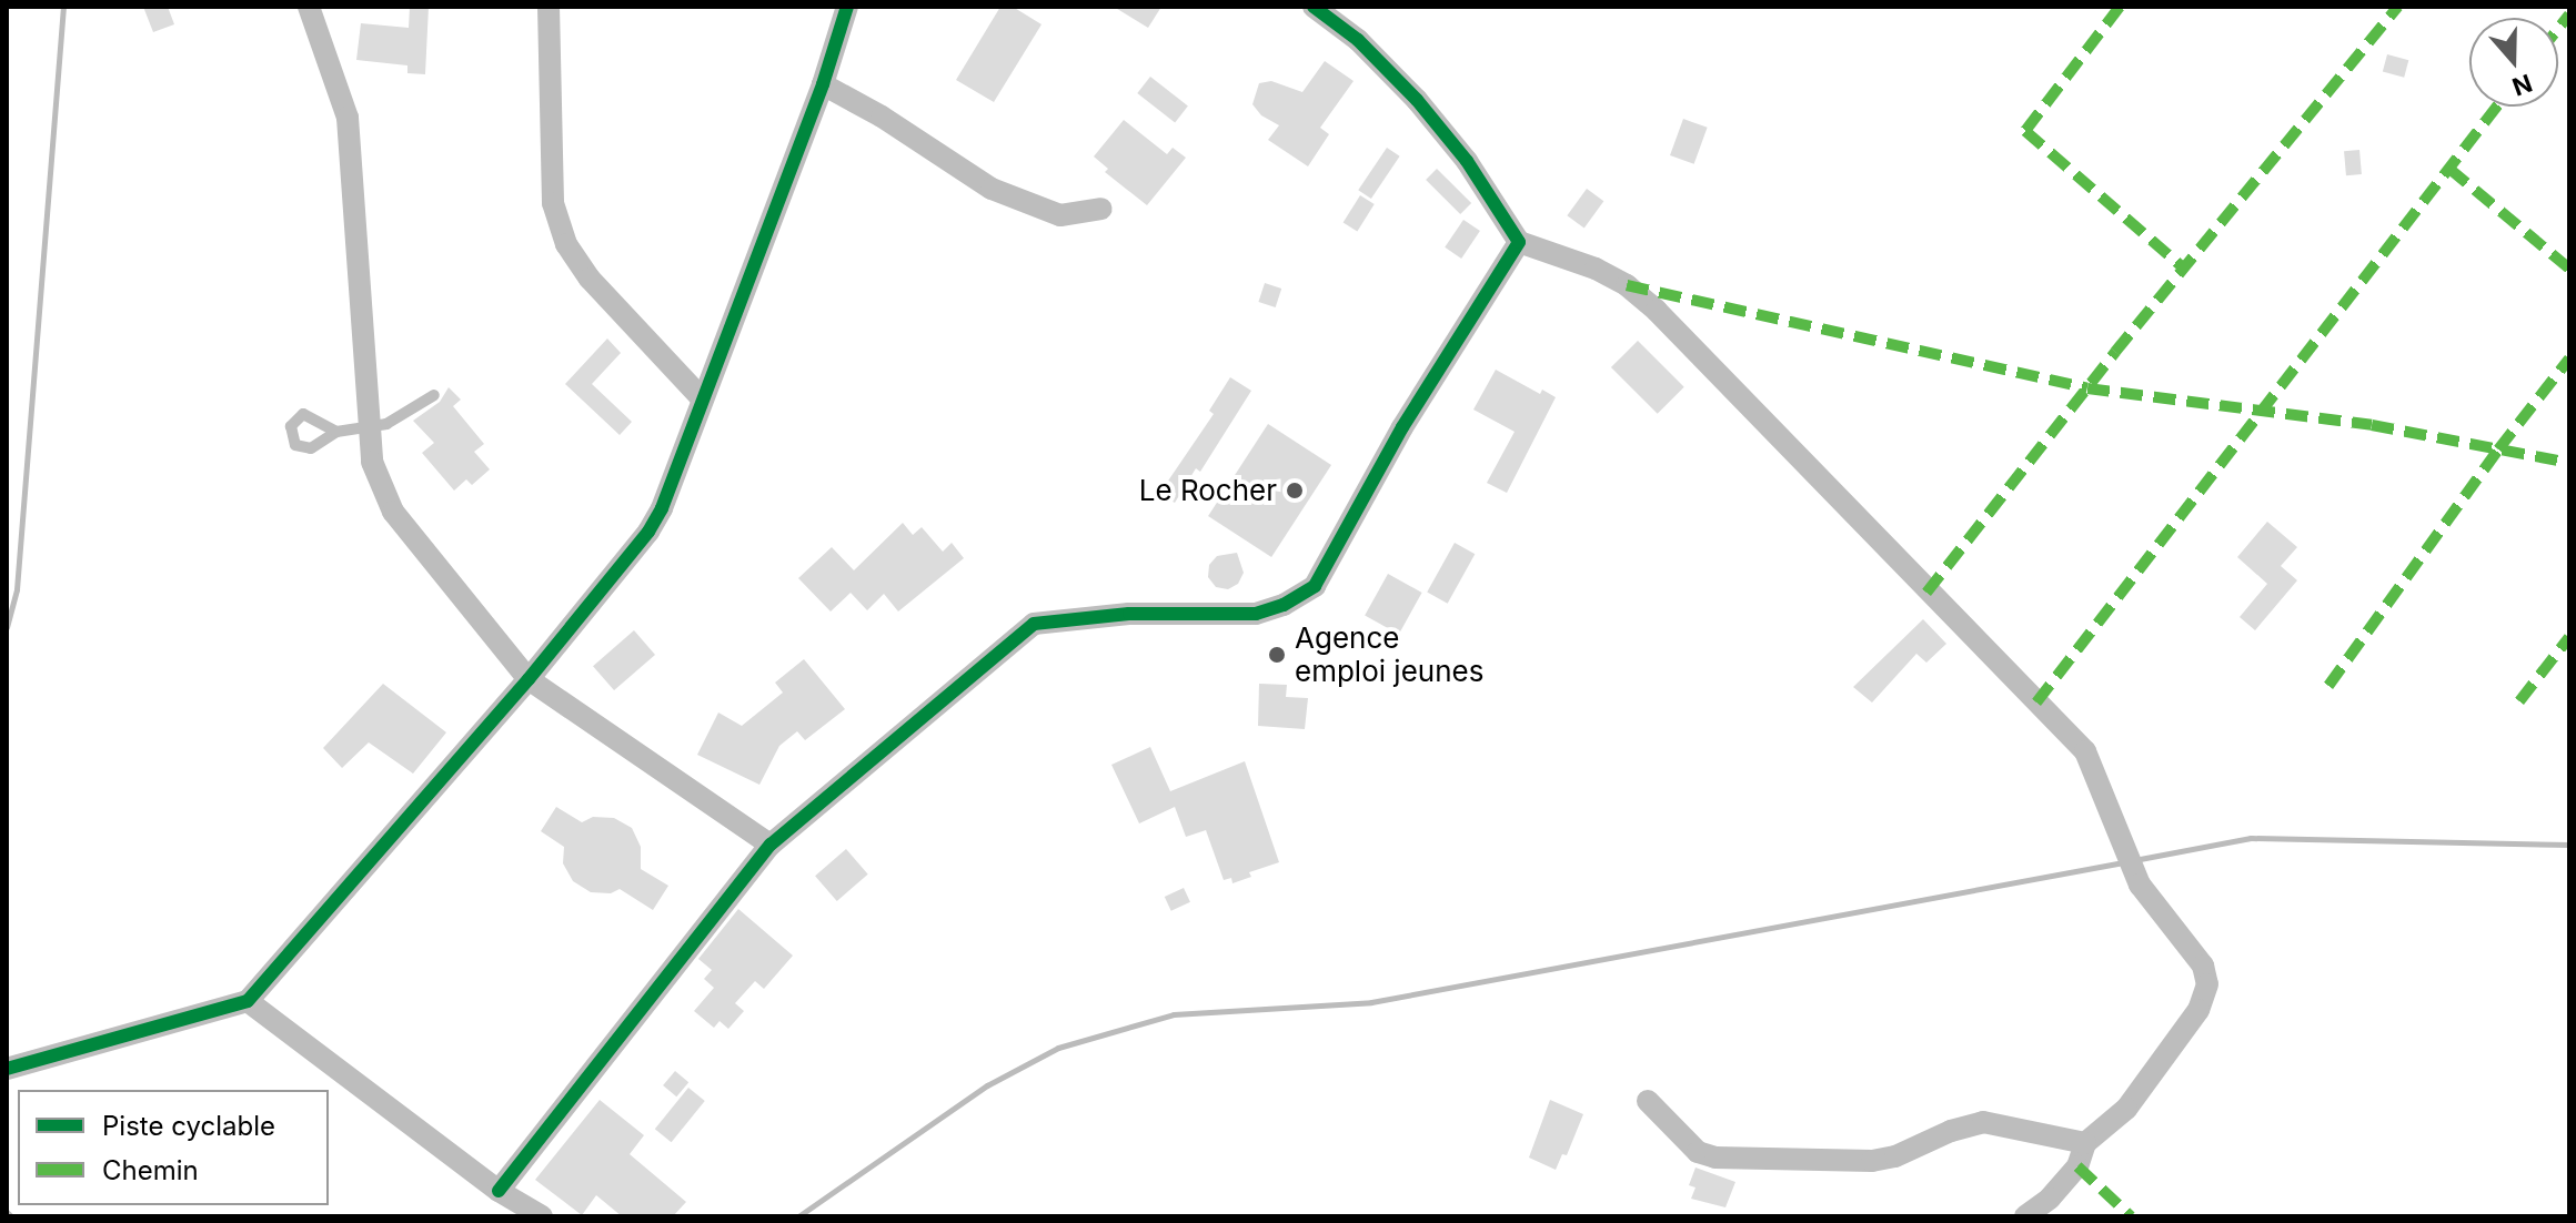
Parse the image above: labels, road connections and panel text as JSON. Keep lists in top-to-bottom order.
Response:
{
  "places": ["Le Rocher", "Agence emploi jeunes"],
  "legend": ["Piste cyclable", "Chemin"],
  "north": "bottom"
}
